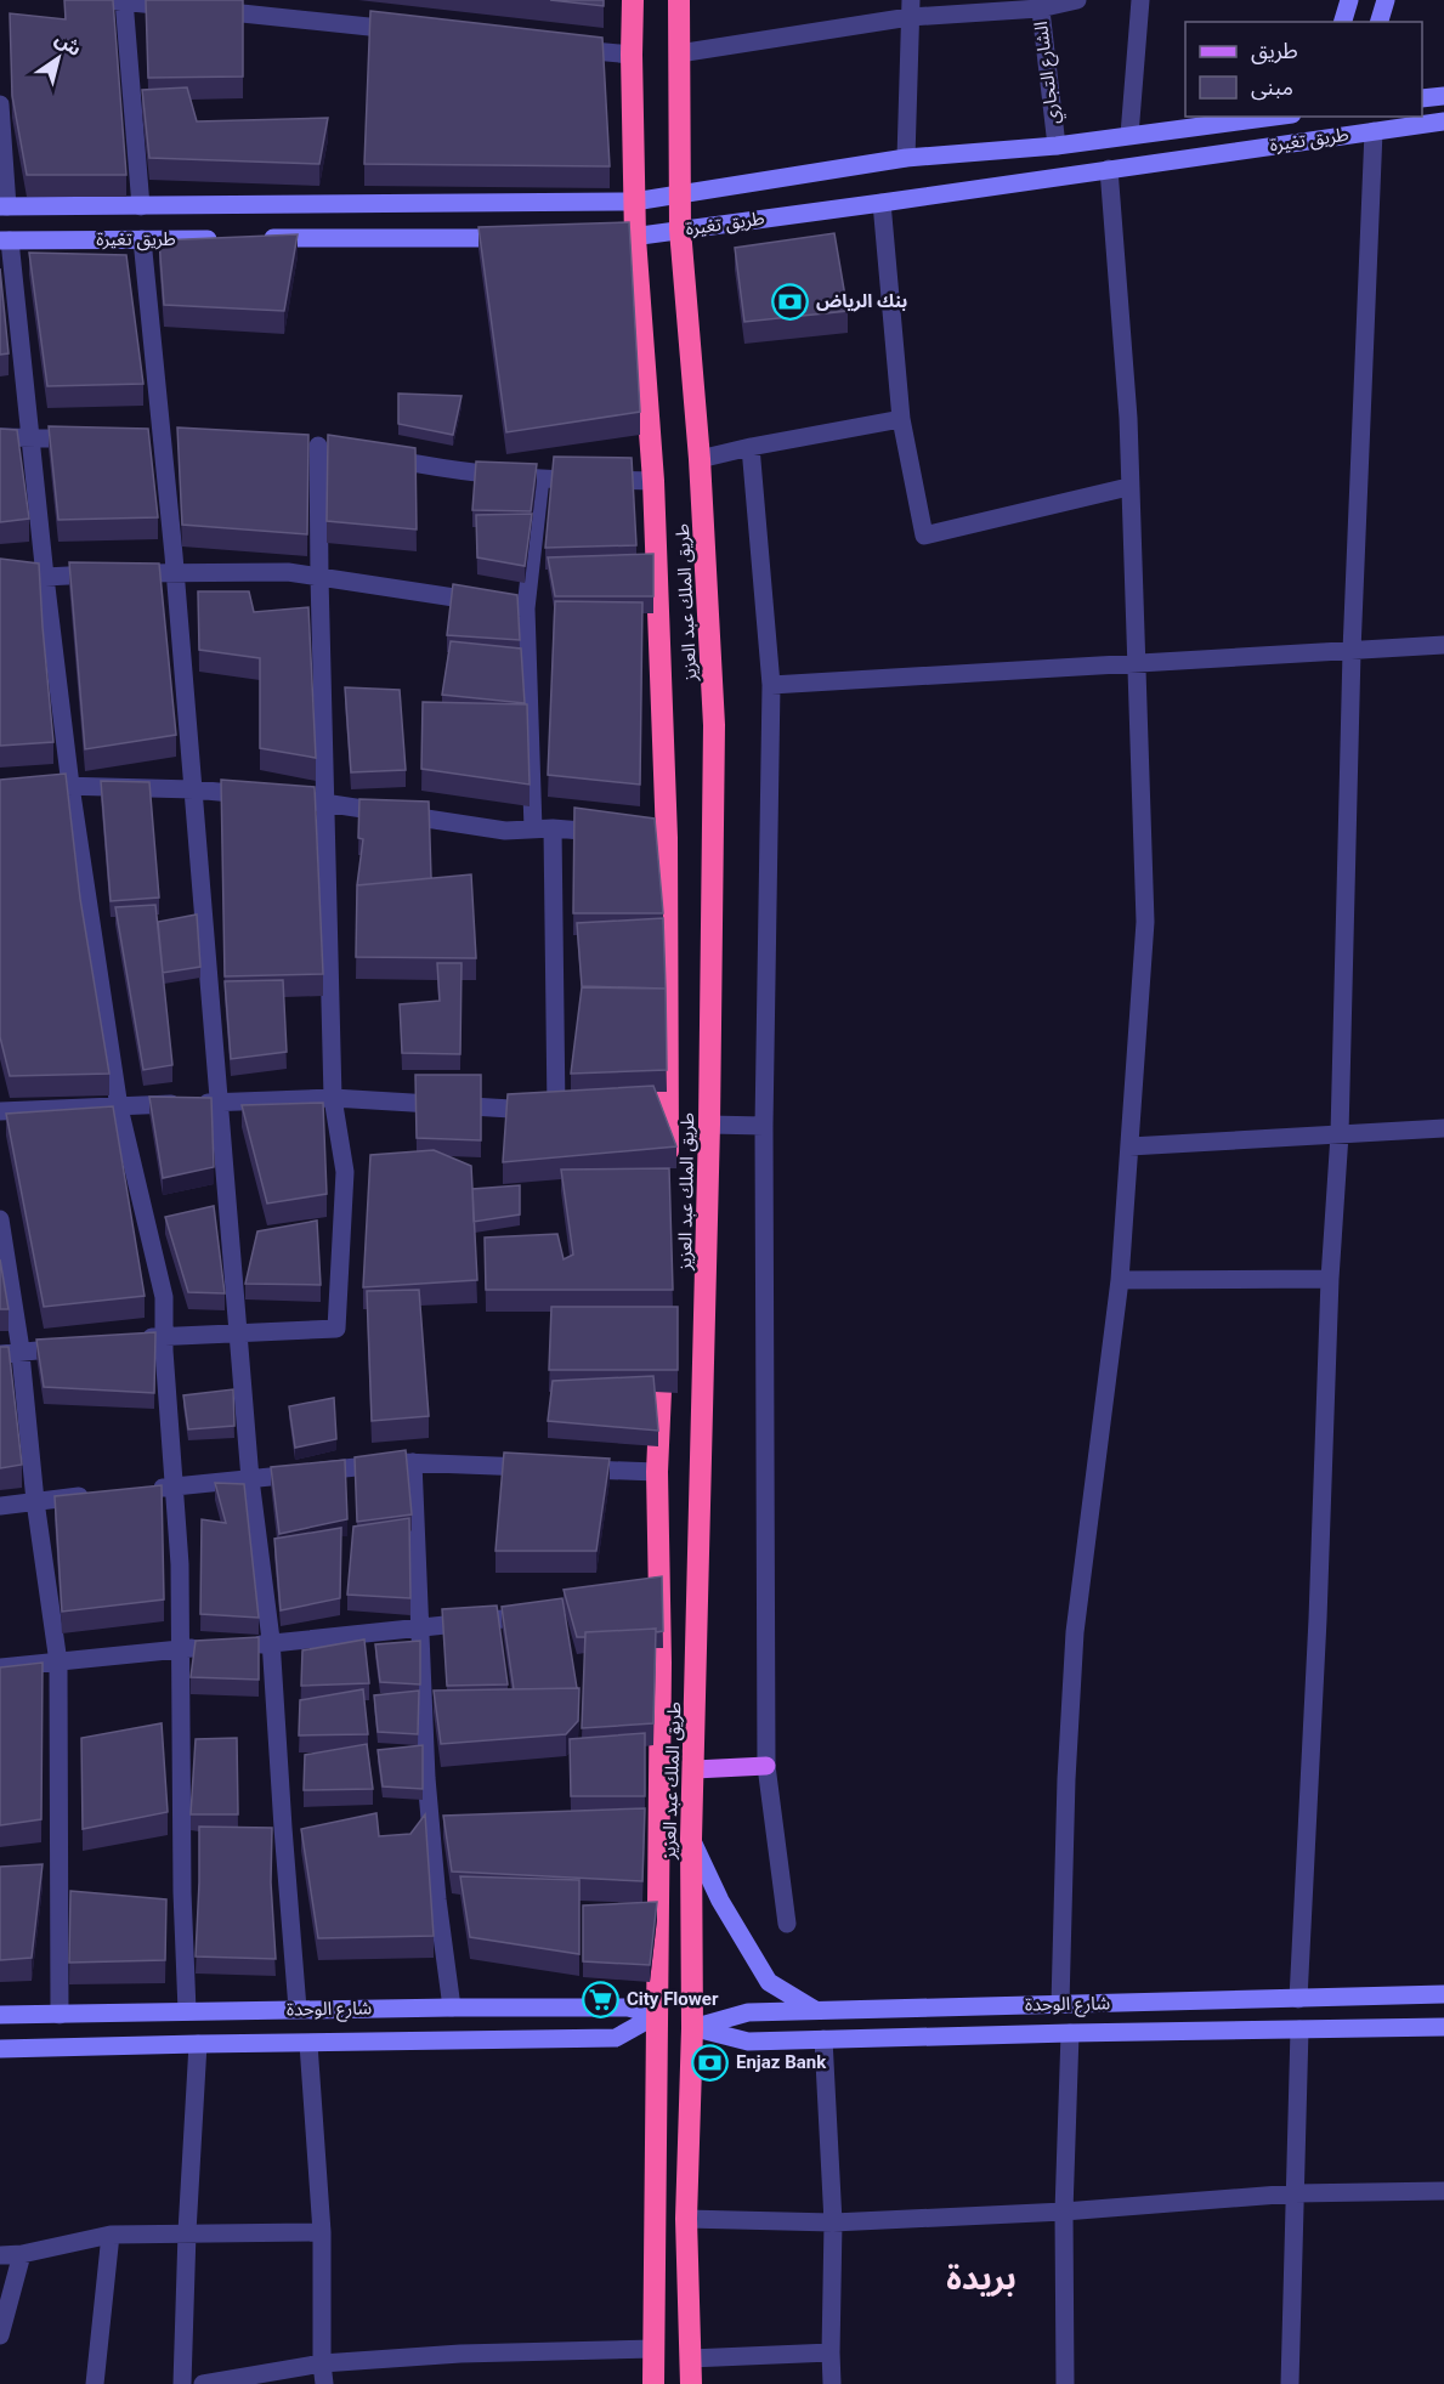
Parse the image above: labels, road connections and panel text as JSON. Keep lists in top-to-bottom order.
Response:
{
  "streets": {
    "highway": ["طريق الملك عبد العزيز"],
    "street": ["الشارع التجاري", "طريق تغيرة", "شارع الوحدة"]
  },
  "crossings": [
    ["الشارع التجاري", "طريق تغيرة"],
    ["طريق تغيرة", "طريق الملك عبد العزيز"],
    ["طريق الملك عبد العزيز", "شارع الوحدة"]
  ],
  "districts": ["بريدة"],
  "places": {
    "bank": ["بنك الرياض", "Enjaz Bank"],
    "supermarket": ["City Flower"]
  },
  "legend": ["طريق", "مبنى"],
  "north": "top right"
}
